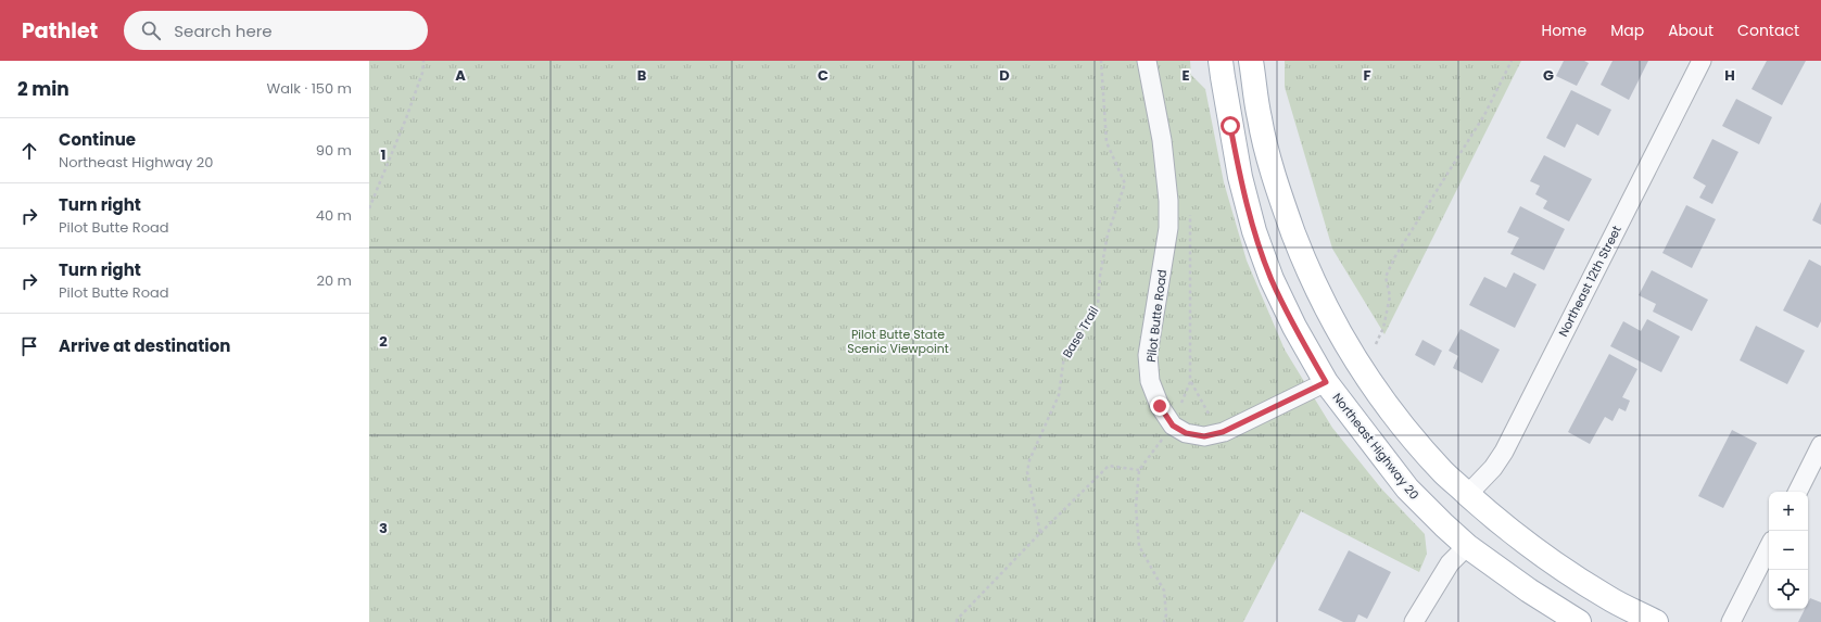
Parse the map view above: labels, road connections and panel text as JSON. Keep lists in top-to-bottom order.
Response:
{
  "streets": {
    "main road": ["Northeast Highway 20"],
    "street": ["Northeast 12th Street", "Pilot Butte Road"],
    "path": ["Base Trail"]
  },
  "parks": ["Pilot Butte State Scenic Viewpoint"],
  "page": {
    "header": "Pathlet",
    "search": "Search here",
    "nav": [
      "Home",
      "Map",
      "About",
      "Contact"
    ],
    "heading": ["2 min", "Walk · 150 m"],
    "list": [
      ["Continue", "Northeast Highway 20", "90 m"],
      ["Turn right", "Pilot Butte Road", "40 m"],
      ["Turn right", "Pilot Butte Road", "20 m"],
      "Arrive at destination"
    ],
    "map_buttons": ["+", "−"]
  },
  "grid": {
    "columns": [
      "A",
      "B",
      "C",
      "D",
      "E",
      "F",
      "G",
      "H"
    ],
    "rows": ["1", "2", "3"]
  }
}
